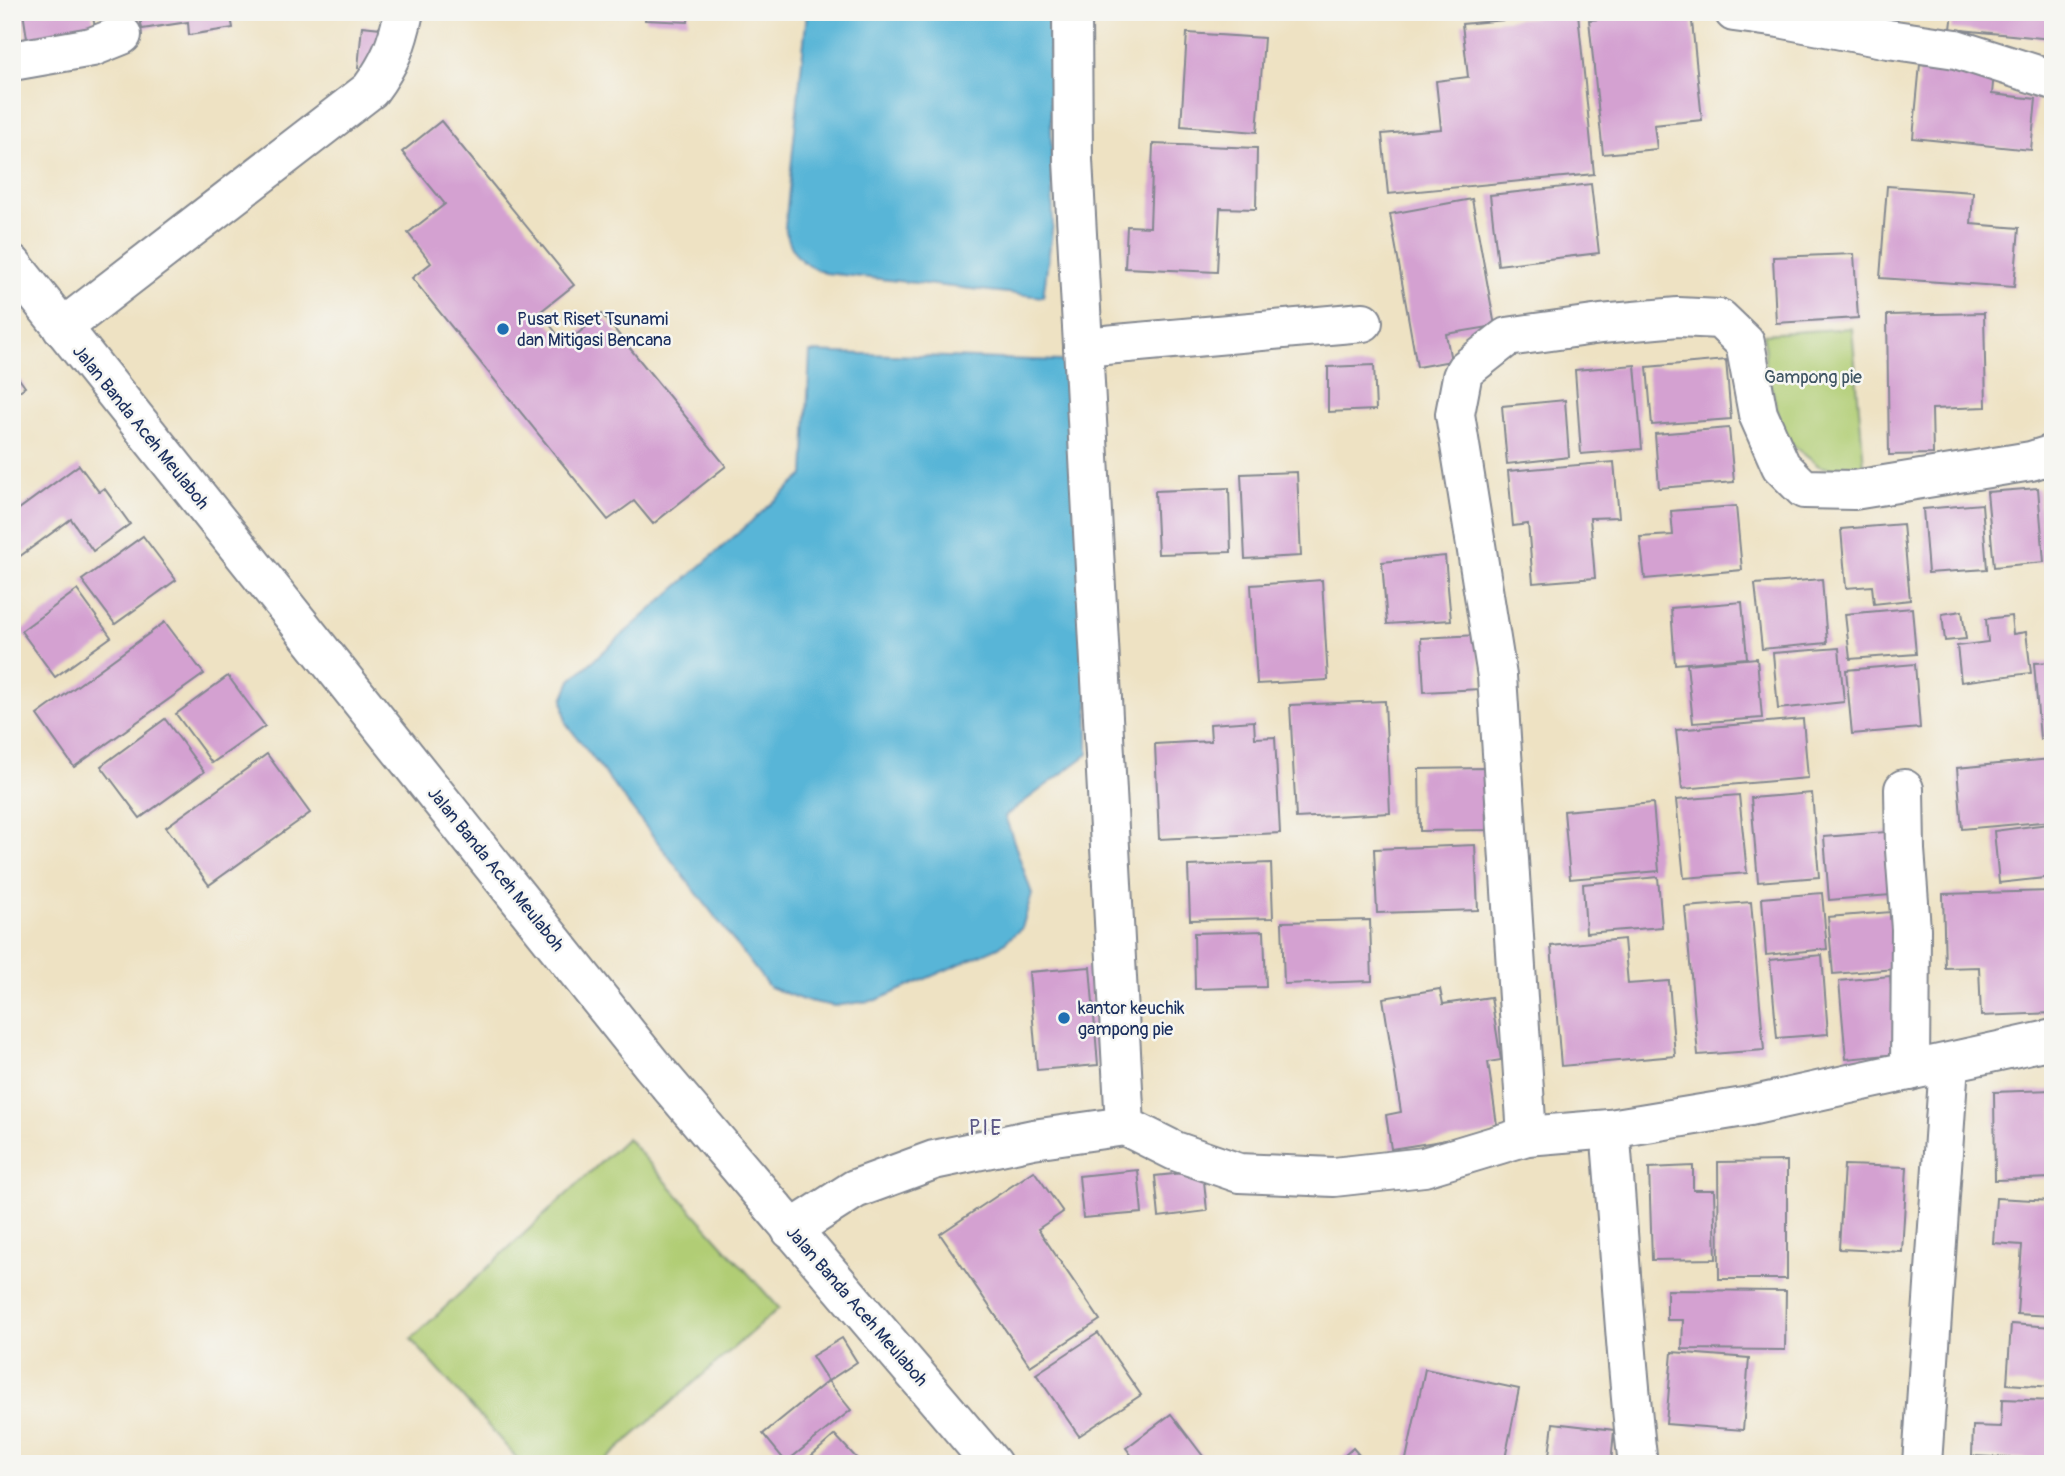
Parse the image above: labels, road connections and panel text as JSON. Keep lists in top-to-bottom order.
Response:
{
  "streets": {
    "main road": ["Jalan Banda Aceh Meulaboh"]
  },
  "districts": ["PIE"],
  "parks": ["Gampong pie"],
  "places": ["Pusat Riset Tsunami dan Mitigasi Bencana", "kantor keuchik gampong pie"]
}
